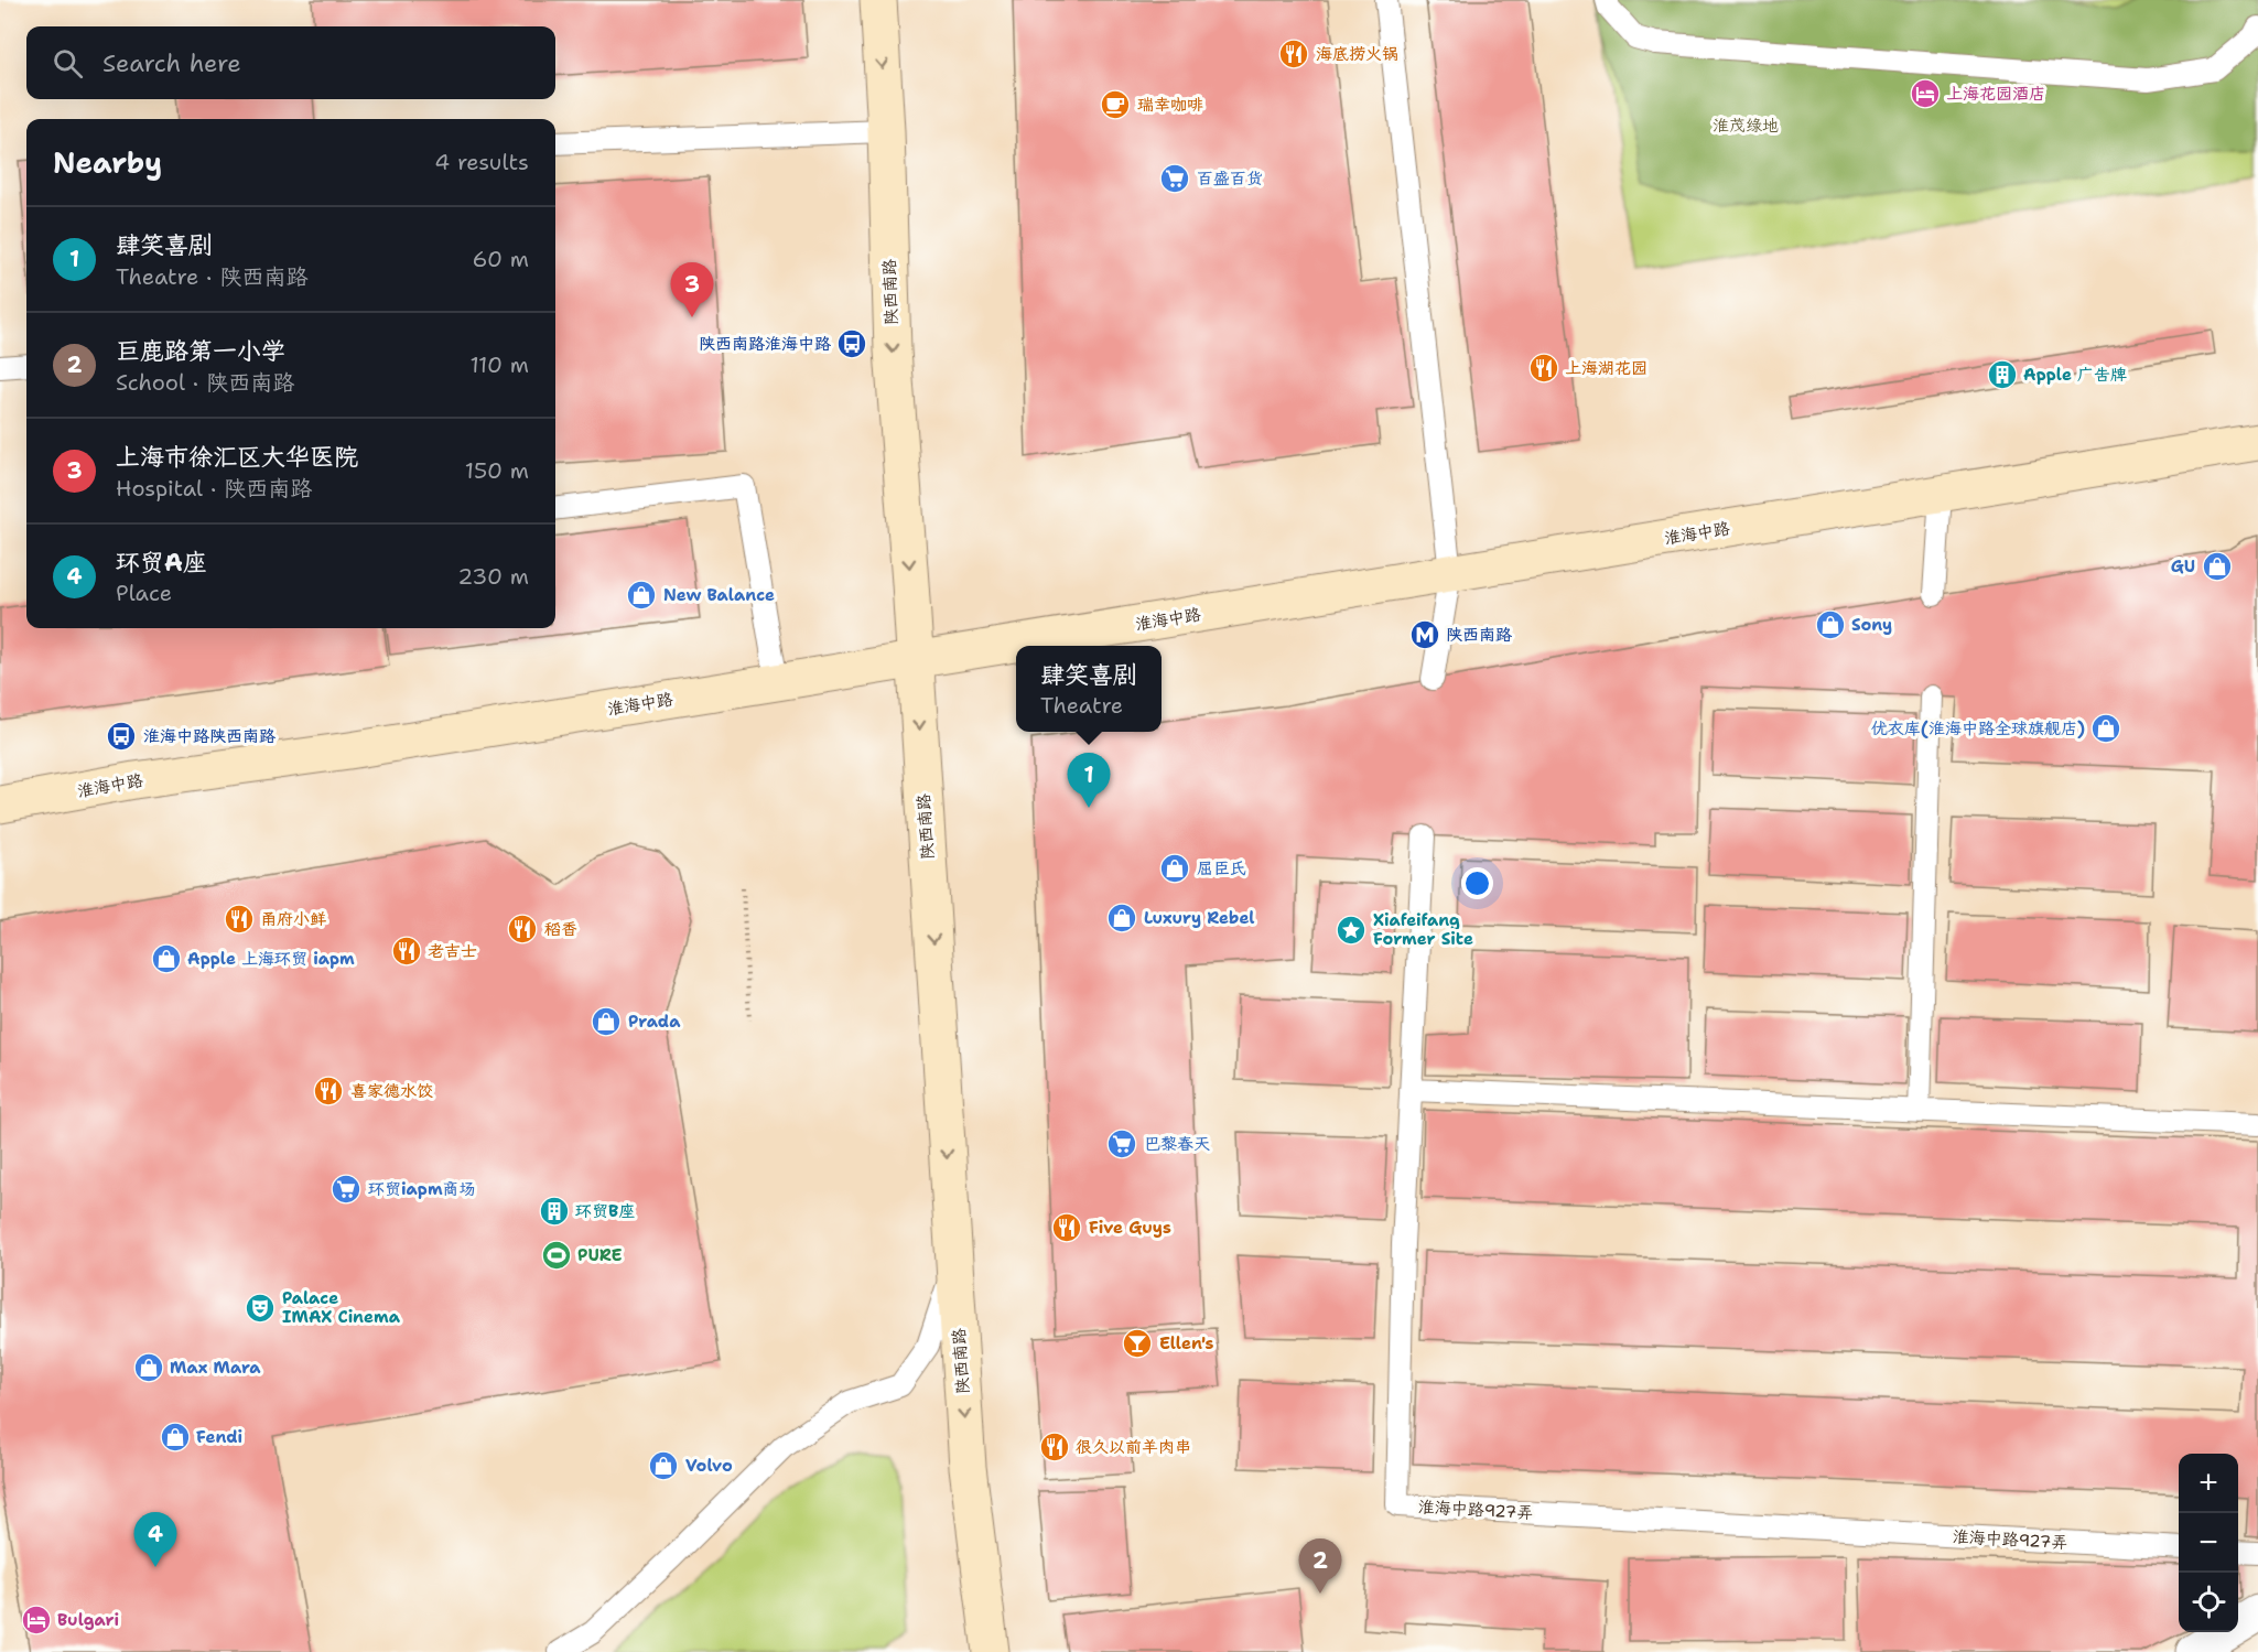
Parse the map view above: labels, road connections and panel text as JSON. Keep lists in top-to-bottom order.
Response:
{
  "streets": {
    "main road": ["陕西南路", "淮海中路"],
    "lane": ["淮海中路927弄"]
  },
  "crossings": [
    ["陕西南路", "淮海中路"]
  ],
  "one_way": ["陕西南路"],
  "parks": ["淮茂绿地"],
  "places": {
    "restaurant": [
      "海底捞火锅",
      "上海湖花园",
      "甬府小鲜",
      "稻香",
      "老吉士",
      "喜家德水饺",
      "Five Guys",
      "很久以前羊肉串"
    ],
    "hotel": ["上海花园酒店", "Bulgari"],
    "cafe": ["瑞幸咖啡"],
    "supermarket": ["百盛百货", "巴黎春天", "环贸iapm商场"],
    "bus stop": ["陕西南路淮海中路", "淮海中路陕西南路"],
    "building": ["Apple 广告牌", "环贸B座"],
    "shop": [
      "GU",
      "New Balance",
      "Sony",
      "优衣库(淮海中路全球旗舰店)",
      "屈臣氏",
      "Luxury Rebel",
      "Apple 上海环贸 iapm",
      "Prada",
      "Max Mara",
      "Fendi",
      "Volvo"
    ],
    "metro station": ["陕西南路"],
    "place": ["Xiafeifang Former Site"],
    "sports": ["PURE"],
    "theatre": ["Palace IMAX Cinema"],
    "bar": ["Ellen's"]
  },
  "page": {
    "search": "Search here",
    "heading": ["Nearby", "4 results"],
    "list": [
      {
        "mark": "1",
        "name": "肆笑喜剧",
        "note": "Theatre · 陕西南路",
        "value": "60 m"
      },
      {
        "mark": "2",
        "name": "巨鹿路第一小学",
        "note": "School · 陕西南路",
        "value": "110 m"
      },
      {
        "mark": "3",
        "name": "上海市徐汇区大华医院",
        "note": "Hospital · 陕西南路",
        "value": "150 m"
      },
      {
        "mark": "4",
        "name": "环贸A座",
        "note": "Place",
        "value": "230 m"
      }
    ],
    "pins": [
      "3",
      "1",
      "4",
      "2"
    ],
    "popup": ["肆笑喜剧", "Theatre"],
    "map_buttons": ["+", "−"]
  }
}
